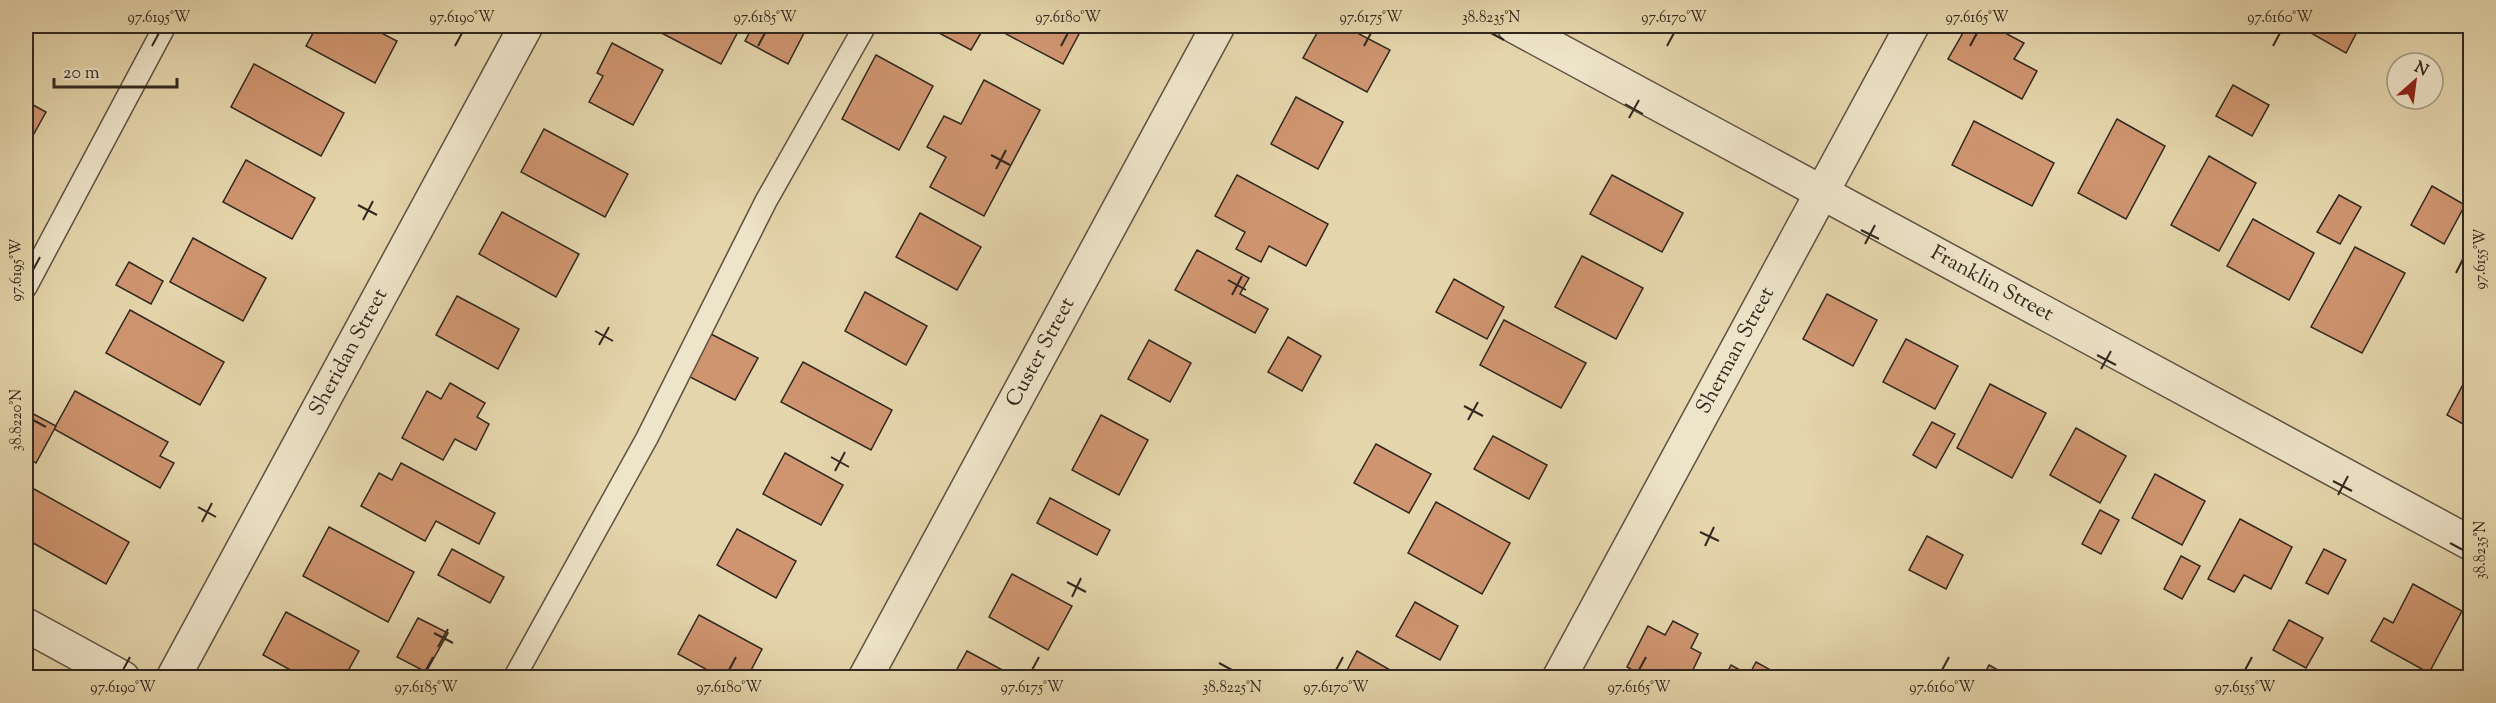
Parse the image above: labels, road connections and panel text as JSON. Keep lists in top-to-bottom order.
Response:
{
  "streets": {
    "street": [
      "Franklin Street",
      "Sheridan Street",
      "Custer Street",
      "Sherman Street"
    ]
  },
  "crossings": [
    ["Franklin Street", "Sherman Street"]
  ],
  "scale_bar": "20 m",
  "north": "top right",
  "coordinates": [
    "97.6195°W",
    "97.6190°W",
    "97.6185°W",
    "97.6180°W",
    "97.6175°W",
    "38.8235°N",
    "97.6170°W",
    "97.6165°W",
    "97.6160°W",
    "97.6155°W",
    "38.8220°N",
    "38.8225°N"
  ]
}
